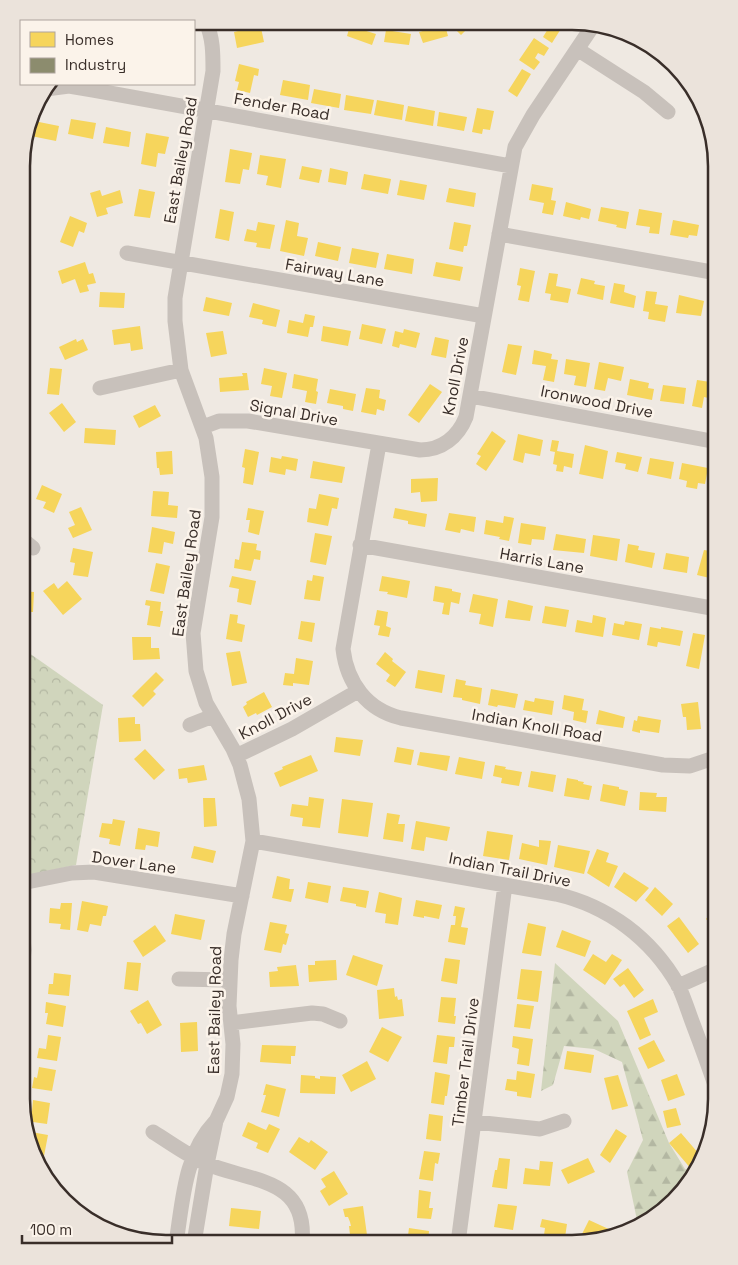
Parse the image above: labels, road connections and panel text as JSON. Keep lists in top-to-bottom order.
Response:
{
  "streets": {
    "street": [
      "Fender Road",
      "East Bailey Road",
      "Fairway Lane",
      "Knoll Drive",
      "Ironwood Drive",
      "Signal Drive",
      "Harris Lane",
      "Indian Knoll Road",
      "Dover Lane",
      "Indian Trail Drive",
      "Timber Trail Drive"
    ]
  },
  "crossings": [
    ["Fender Road", "East Bailey Road"],
    ["Fender Road", "Knoll Drive"],
    ["East Bailey Road", "Fairway Lane"],
    ["East Bailey Road", "Knoll Drive"],
    ["East Bailey Road", "Signal Drive"],
    ["East Bailey Road", "Dover Lane"],
    ["East Bailey Road", "Indian Trail Drive"],
    ["Fairway Lane", "Knoll Drive"],
    ["Knoll Drive", "Ironwood Drive"],
    ["Knoll Drive", "Signal Drive"],
    ["Knoll Drive", "Indian Knoll Road"],
    ["Indian Trail Drive", "Timber Trail Drive"]
  ],
  "legend": ["Homes", "Industry"],
  "scale_bar": "100 m"
}
